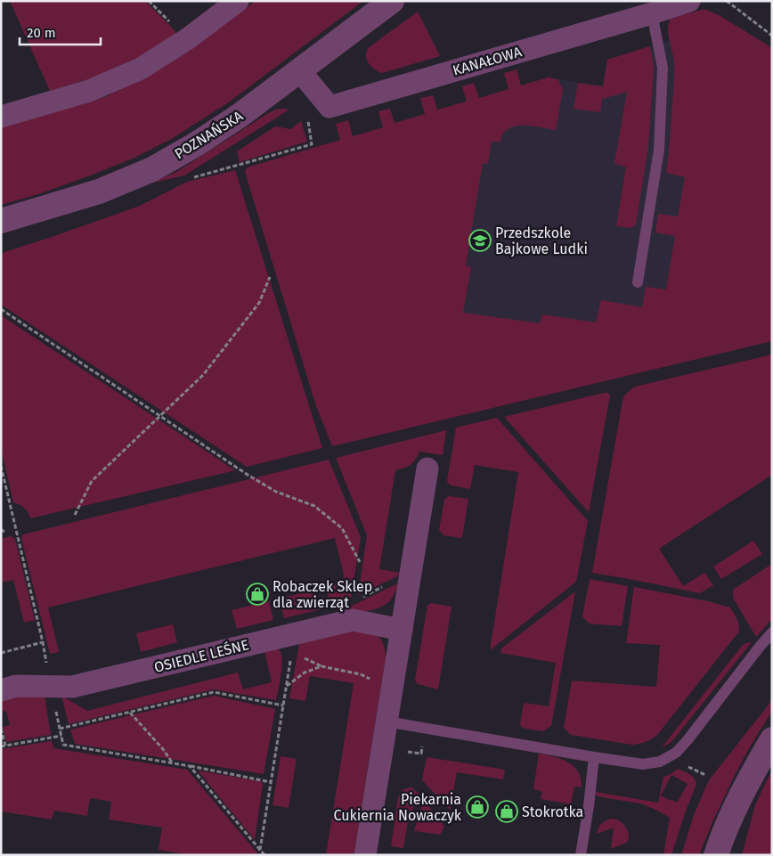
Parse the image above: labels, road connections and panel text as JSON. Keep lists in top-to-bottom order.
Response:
{
  "streets": {
    "street": ["KANAŁOWA", "POZNAŃSKA", "OSIEDLE LEŚNE"]
  },
  "places": {
    "school or university": ["Przedszkole Bajkowe Ludki"],
    "shop": ["Robaczek Sklep dla zwierząt", "Piekarnia Cukiernia Nowaczyk", "Stokrotka"]
  },
  "scale_bar": "20 m"
}
